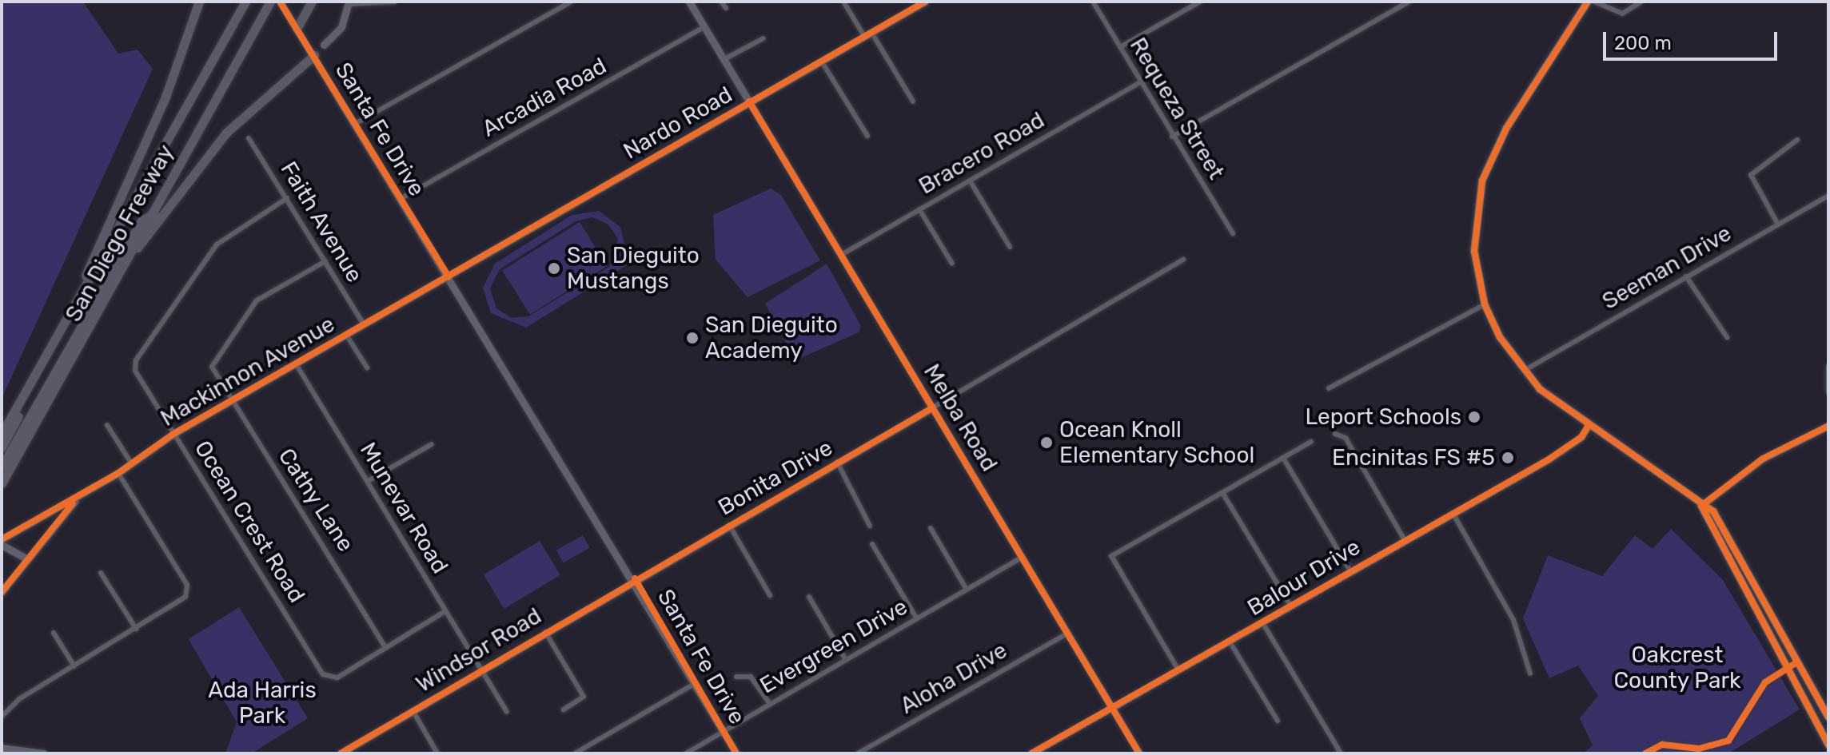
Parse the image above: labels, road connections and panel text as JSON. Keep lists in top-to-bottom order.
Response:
{
  "streets": {
    "highway": ["San Diego Freeway"],
    "street": [
      "Arcadia Road",
      "Requeza Street",
      "Nardo Road",
      "Santa Fe Drive",
      "Bracero Road",
      "Faith Avenue",
      "Seeman Drive",
      "Mackinnon Avenue",
      "Melba Road",
      "Bonita Drive",
      "Cathy Lane",
      "Munevar Road",
      "Ocean Crest Road",
      "Balour Drive",
      "Evergreen Drive",
      "Windsor Road",
      "Aloha Drive"
    ]
  },
  "crossings": [
    ["Arcadia Road", "Santa Fe Drive"],
    ["Arcadia Road", "Melba Road"],
    ["Requeza Street", "Bracero Road"],
    ["Nardo Road", "Santa Fe Drive"],
    ["Nardo Road", "Mackinnon Avenue"],
    ["Nardo Road", "Melba Road"],
    ["Santa Fe Drive", "Mackinnon Avenue"],
    ["Santa Fe Drive", "Bonita Drive"],
    ["Santa Fe Drive", "Evergreen Drive"],
    ["Santa Fe Drive", "Windsor Road"],
    ["Bracero Road", "Melba Road"],
    ["Faith Avenue", "Mackinnon Avenue"],
    ["Faith Avenue", "Cathy Lane"],
    ["Faith Avenue", "Ocean Crest Road"],
    ["Mackinnon Avenue", "Cathy Lane"],
    ["Mackinnon Avenue", "Munevar Road"],
    ["Mackinnon Avenue", "Ocean Crest Road"],
    ["Melba Road", "Bonita Drive"],
    ["Melba Road", "Balour Drive"],
    ["Melba Road", "Evergreen Drive"],
    ["Melba Road", "Aloha Drive"],
    ["Bonita Drive", "Windsor Road"],
    ["Cathy Lane", "Ocean Crest Road"],
    ["Munevar Road", "Windsor Road"]
  ],
  "parks": ["Oakcrest County Park", "Ada Harris Park"],
  "places": [
    "San Dieguito Mustangs",
    "San Dieguito Academy",
    "Leport Schools",
    "Ocean Knoll Elementary School",
    "Encinitas FS #5"
  ],
  "scale_bar": "200 m"
}
